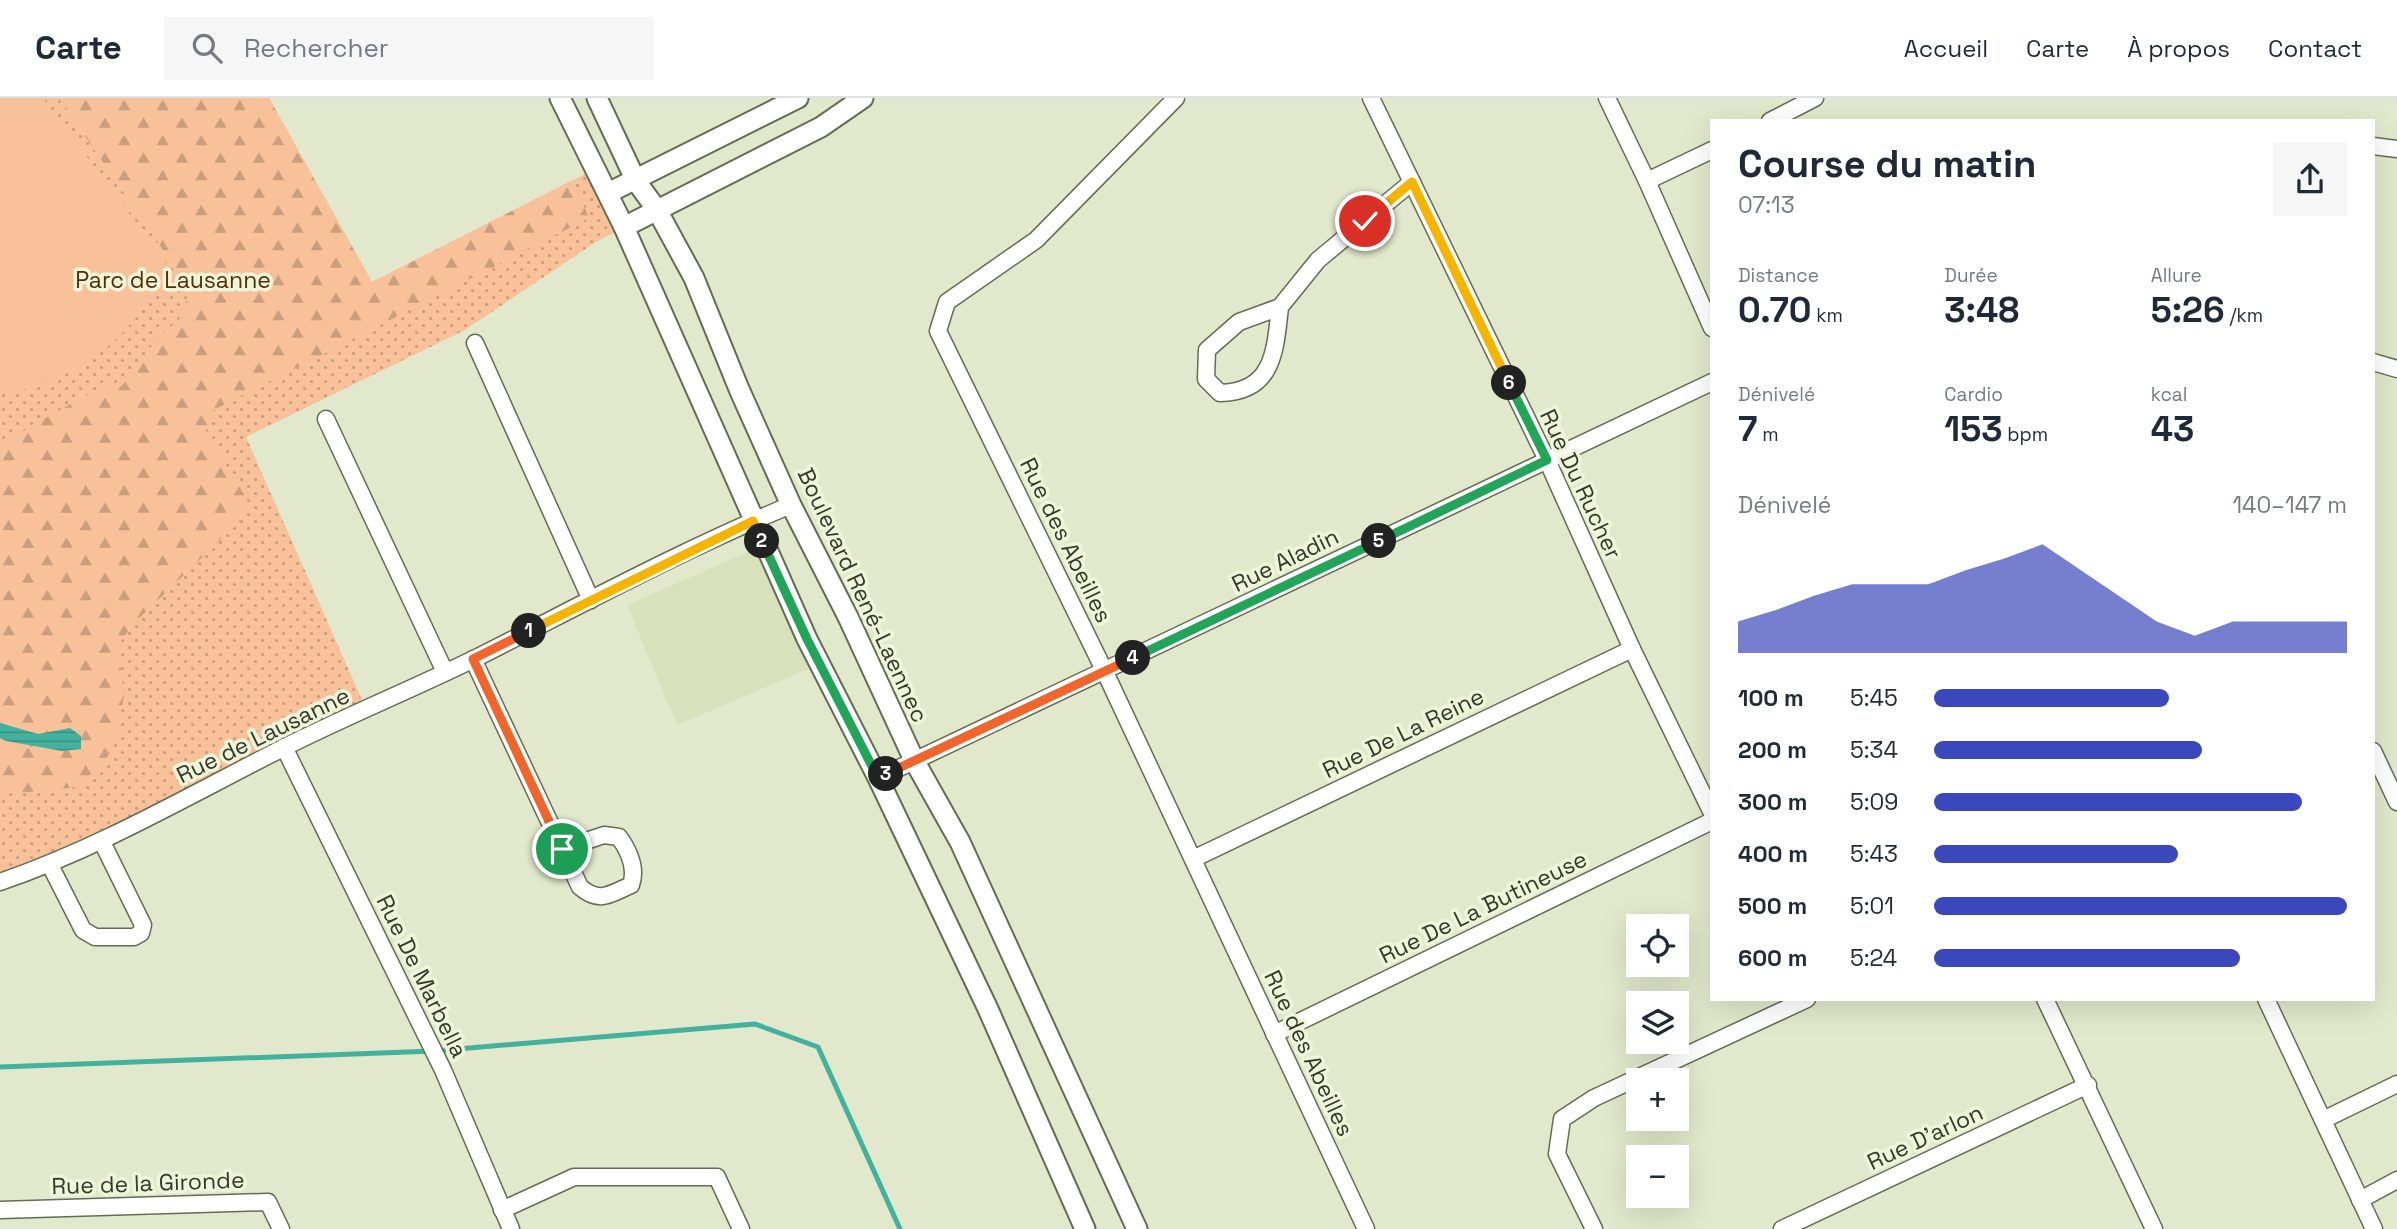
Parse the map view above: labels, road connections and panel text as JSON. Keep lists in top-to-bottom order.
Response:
{
  "streets": {
    "street": [
      "Rue Du Rucher",
      "Rue des Abeilles",
      "Rue Aladin",
      "Boulevard René-Laennec",
      "Rue De La Reine",
      "Rue de Lausanne",
      "Rue De La Butineuse",
      "Rue De Marbella",
      "Rue D'arlon",
      "Rue de la Gironde"
    ]
  },
  "crossings": [
    ["Rue Du Rucher", "Rue Aladin"],
    ["Rue Du Rucher", "Rue De La Reine"],
    ["Rue des Abeilles", "Rue Aladin"],
    ["Rue des Abeilles", "Rue De La Reine"],
    ["Rue des Abeilles", "Rue De La Butineuse"],
    ["Rue Aladin", "Boulevard René-Laennec"],
    ["Boulevard René-Laennec", "Rue de Lausanne"],
    ["Rue de Lausanne", "Rue De Marbella"]
  ],
  "parks": ["Parc de Lausanne"],
  "page": {
    "header": "Carte",
    "search": "Rechercher",
    "nav": [
      "Accueil",
      "Carte",
      "À propos",
      "Contact"
    ],
    "heading": ["Course du matin", "07:13"],
    "stats": [
      ["Distance", "0.70 km"],
      ["Durée", "3:48"],
      ["Allure", "5:26 /km"],
      ["Dénivelé", "7 m"],
      ["Cardio", "153 bpm"],
      ["kcal", "43"]
    ],
    "pins": [
      "6",
      "2",
      "5",
      "1",
      "4",
      "3"
    ],
    "chart": ["Dénivelé", "140–147 m"],
    "list": [
      {
        "name": "100 m",
        "note": "5:45"
      },
      {
        "name": "200 m",
        "note": "5:34"
      },
      {
        "name": "300 m",
        "note": "5:09"
      },
      {
        "name": "400 m",
        "note": "5:43"
      },
      {
        "name": "500 m",
        "note": "5:01"
      },
      {
        "name": "600 m",
        "note": "5:24"
      }
    ],
    "map_buttons": ["+", "−"]
  }
}
